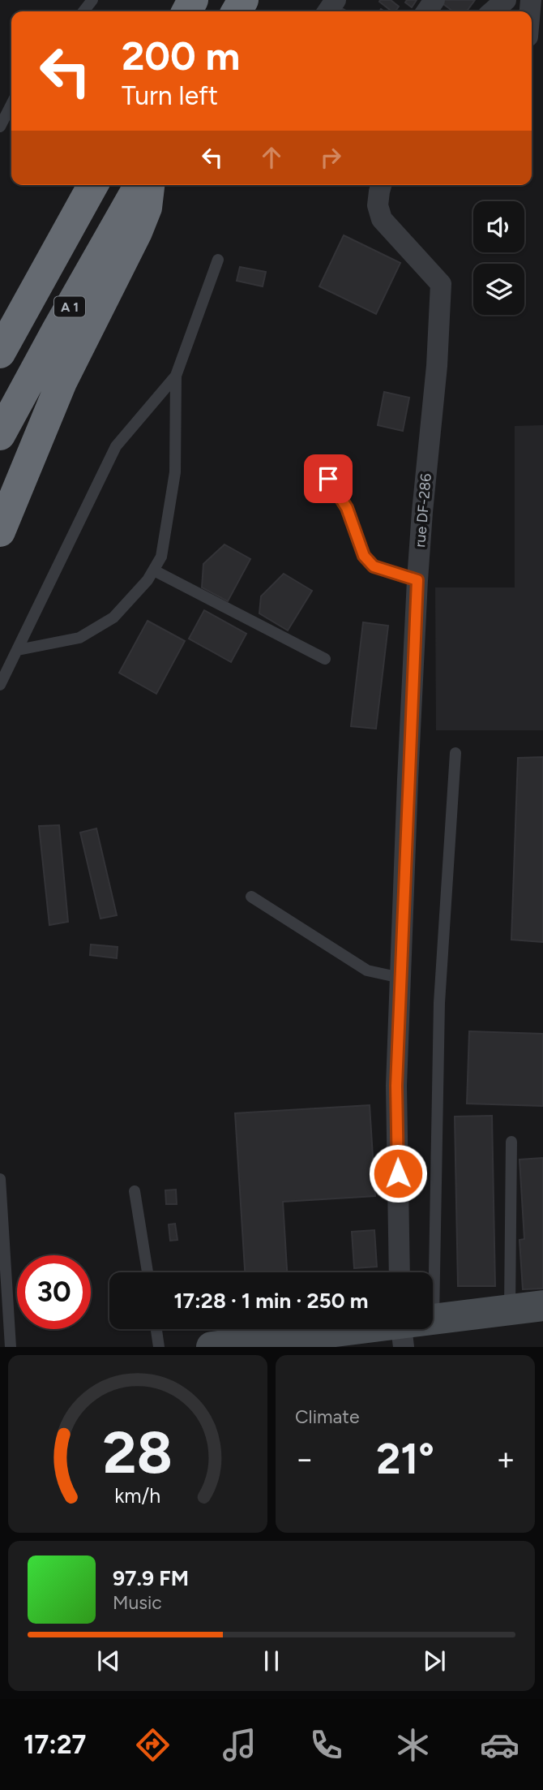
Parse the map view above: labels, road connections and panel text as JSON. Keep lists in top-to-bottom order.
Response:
{
  "streets": {
    "highway": ["A 1"],
    "street": ["rue DF-286"]
  },
  "page": {
    "turn": ["200 m", "Turn left"],
    "limit": "30",
    "trip": "17:28 · 1 min · 250 m",
    "tile": "Climate",
    "heat": ["−", "21°", "+"],
    "song": ["97.9 FM", "Music"],
    "tabs": "17:27",
    "gauge": ["28", "km/h"]
  }
}
